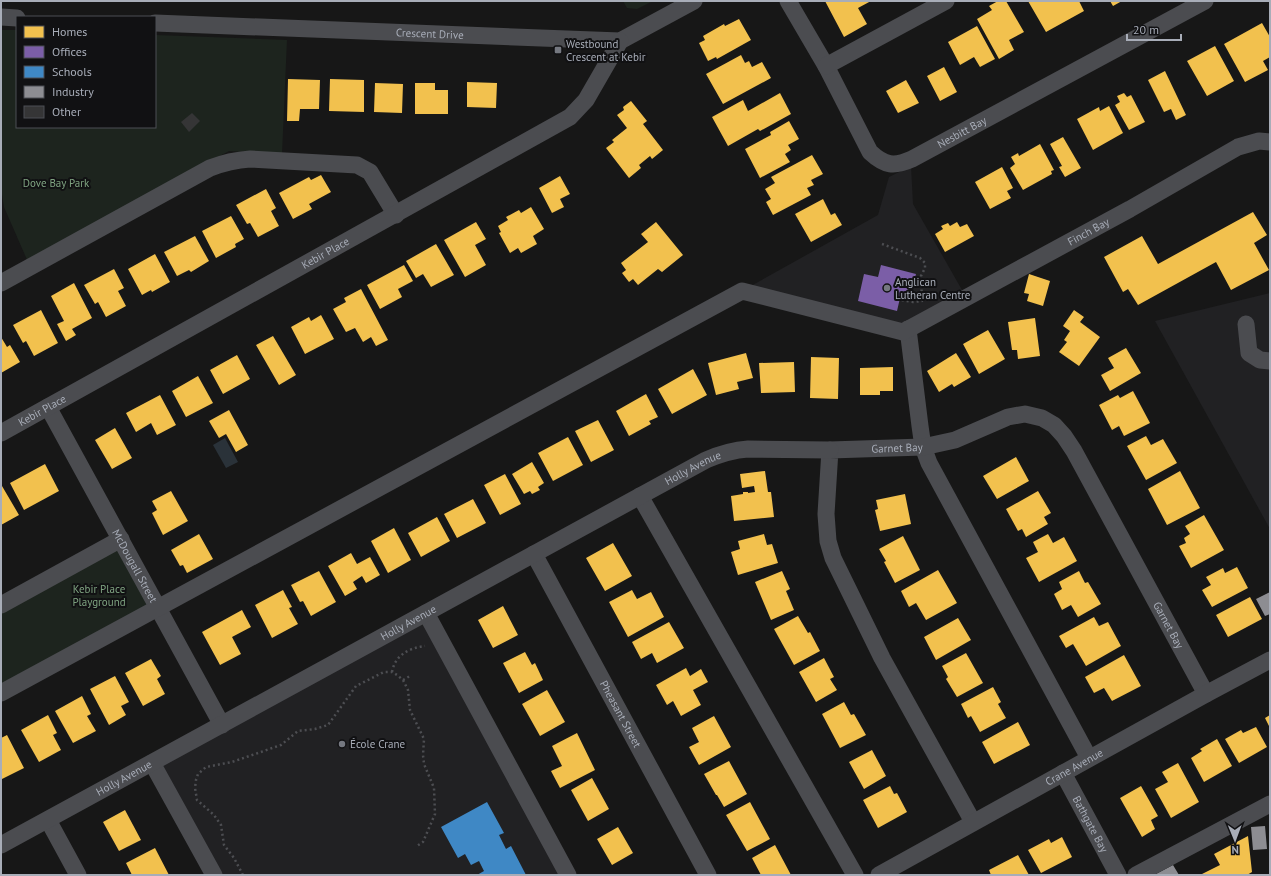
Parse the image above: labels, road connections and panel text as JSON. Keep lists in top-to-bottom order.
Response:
{
  "streets": {
    "street": [
      "Crescent Drive",
      "Nesbitt Bay",
      "Finch Bay",
      "Kebir Place",
      "Garnet Bay",
      "Holly Avenue",
      "McDougall Street",
      "Pheasant Street",
      "Crane Avenue",
      "Bathgate Bay"
    ]
  },
  "crossings": [
    ["Crescent Drive", "Kebir Place"],
    ["Kebir Place", "McDougall Street"],
    ["Garnet Bay", "Holly Avenue"],
    ["Garnet Bay", "Crane Avenue"],
    ["Holly Avenue", "McDougall Street"],
    ["Holly Avenue", "Pheasant Street"],
    ["Crane Avenue", "Bathgate Bay"]
  ],
  "parks": ["Dove Bay Park", "Kebir Place Playground"],
  "places": {
    "transit": ["Westbound Crescent at Kebir"],
    "other": ["Anglican Lutheran Centre", "École Crane"]
  },
  "legend": [
    "Homes",
    "Offices",
    "Schools",
    "Industry",
    "Other"
  ],
  "scale_bar": "20 m",
  "north": "bottom"
}
